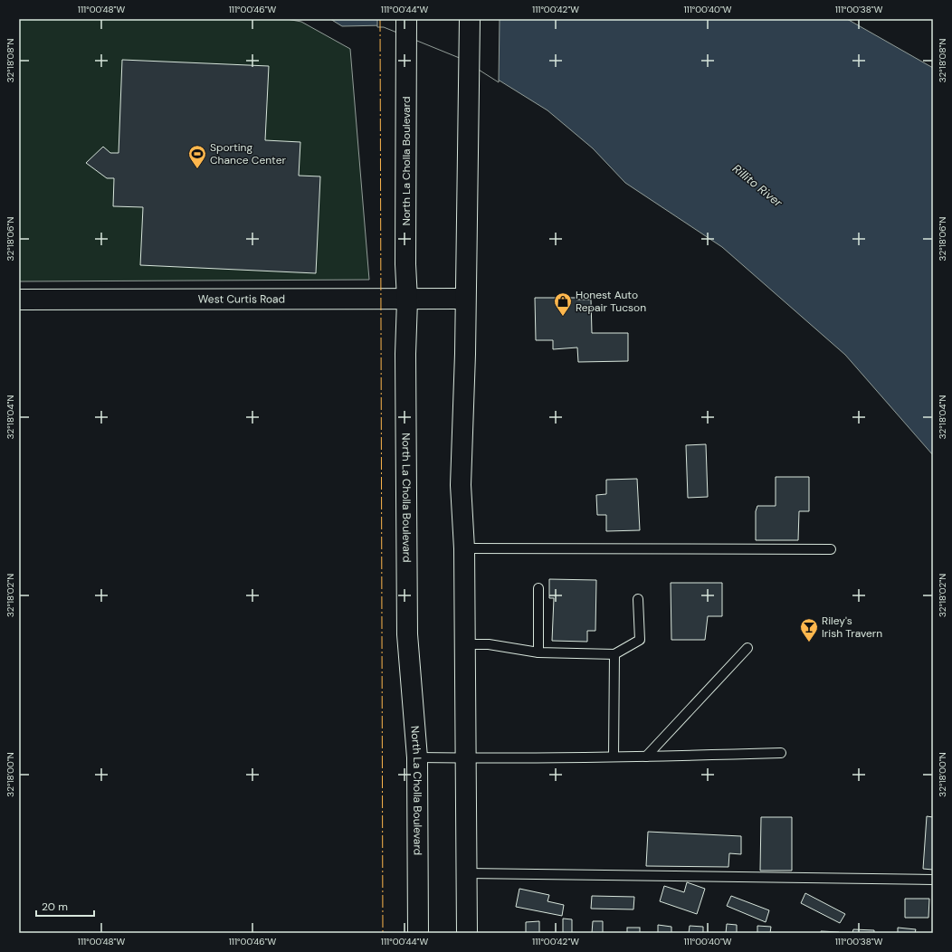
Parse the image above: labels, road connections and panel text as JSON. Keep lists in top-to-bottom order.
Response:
{
  "streets": {
    "main road": ["North La Cholla Boulevard", "West Curtis Road"]
  },
  "crossings": [
    ["North La Cholla Boulevard", "West Curtis Road"]
  ],
  "water": ["Rillito River"],
  "places": {
    "sports": ["Sporting Chance Center"],
    "shop": ["Honest Auto Repair Tucson"],
    "bar": ["Riley's Irish Travern"]
  },
  "scale_bar": "20 m",
  "coordinates": [
    "111°00'48\"W",
    "111°00'46\"W",
    "111°00'44\"W",
    "111°00'42\"W",
    "111°00'40\"W",
    "111°00'38\"W",
    "32°18'08\"N",
    "32°18'06\"N",
    "32°18'04\"N",
    "32°18'02\"N",
    "32°18'00\"N"
  ]
}
